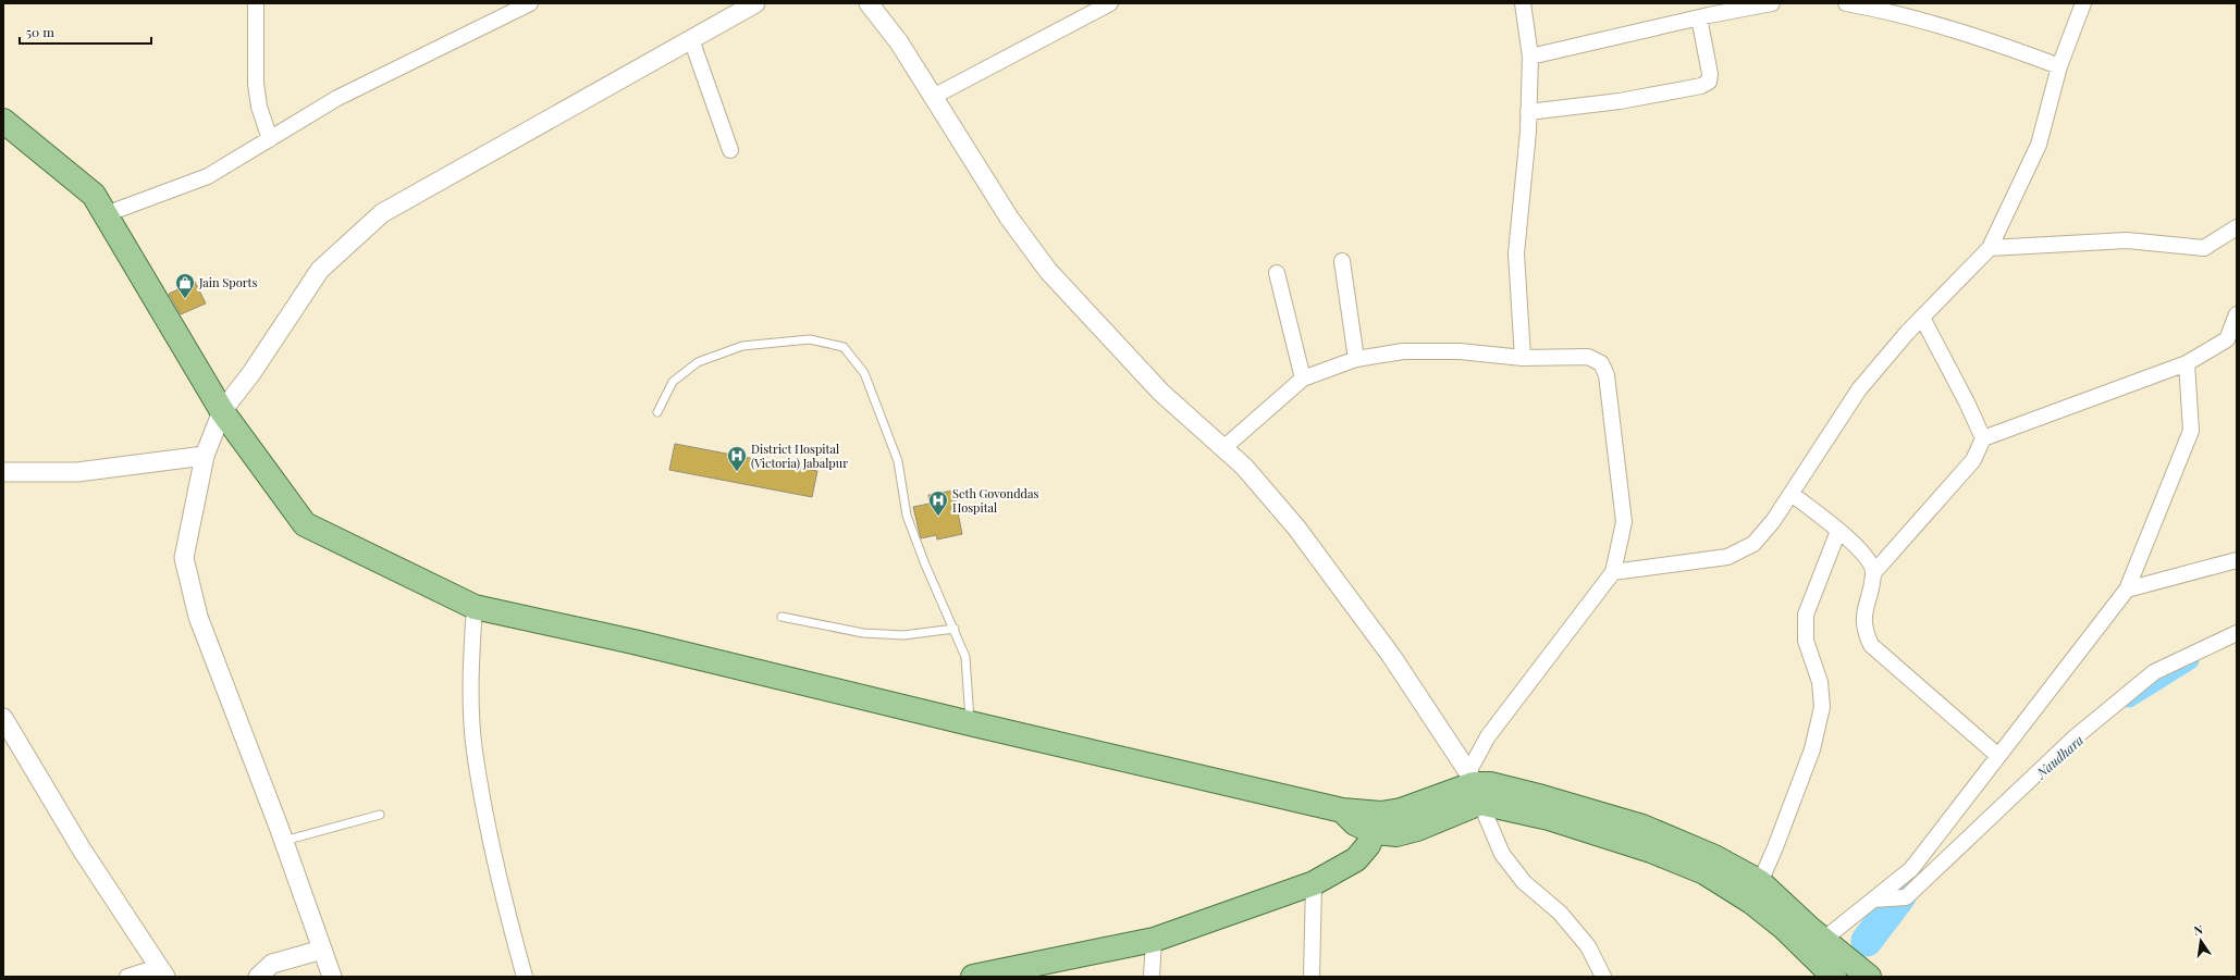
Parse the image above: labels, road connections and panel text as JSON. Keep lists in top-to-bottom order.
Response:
{
  "water": ["Naudhara"],
  "places": {
    "shop": ["Jain Sports"],
    "hospital": ["District Hospital (Victoria) Jabalpur", "Seth Govonddas Hospital"]
  },
  "scale_bar": "50 m",
  "north": "top"
}
